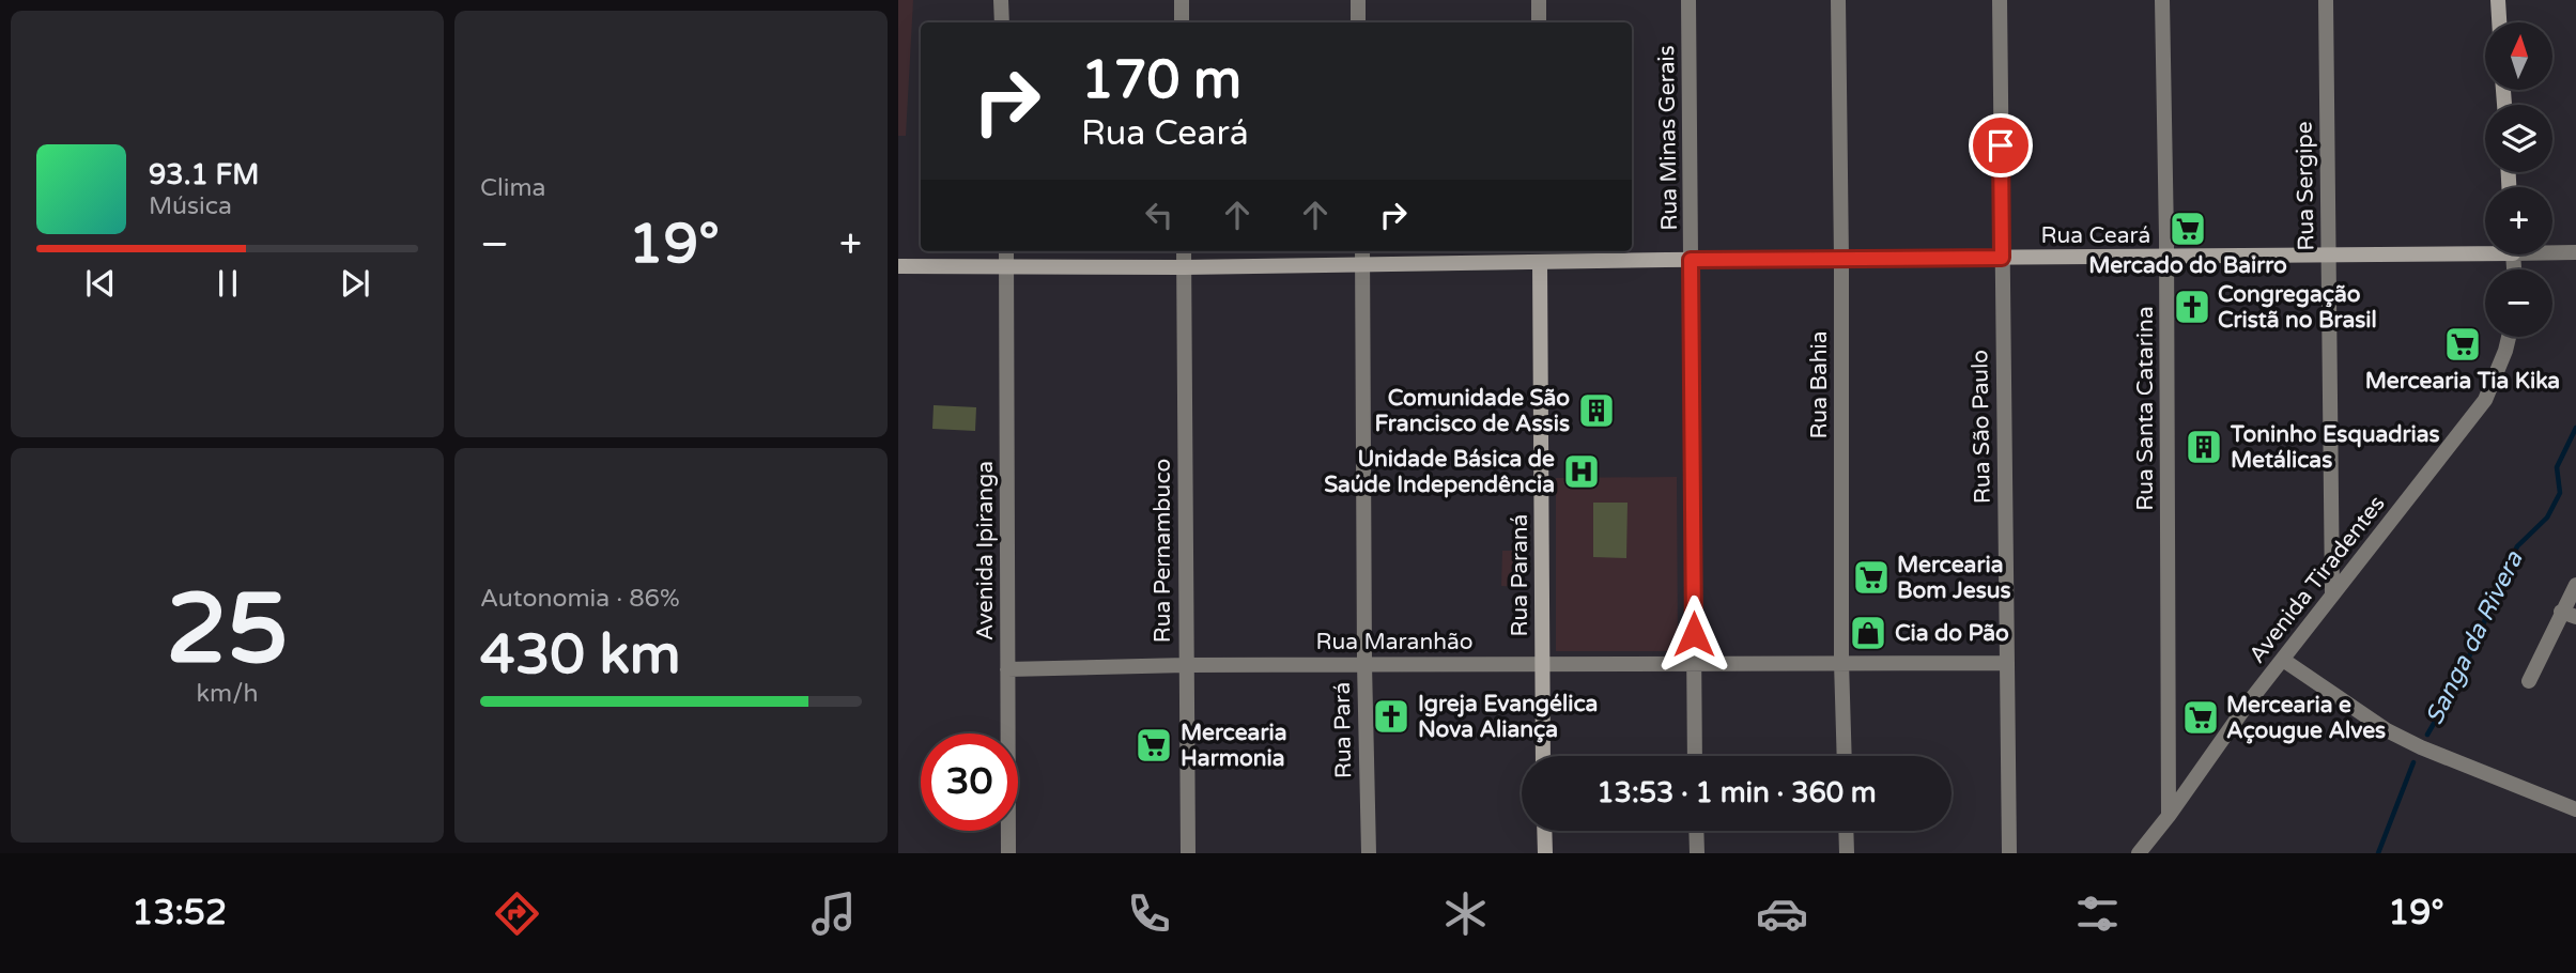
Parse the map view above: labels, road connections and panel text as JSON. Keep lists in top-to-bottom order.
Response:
{
  "streets": {
    "street": [
      "Rua Minas Gerais",
      "Rua Sergipe",
      "Rua Ceará",
      "Rua Bahia",
      "Rua Santa Catarina",
      "Rua São Paulo",
      "Avenida Ipiranga",
      "Rua Pernambuco",
      "Rua Paraná",
      "Avenida Tiradentes",
      "Rua Maranhão",
      "Rua Pará"
    ]
  },
  "crossings": [
    ["Rua Minas Gerais", "Rua Ceará"],
    ["Rua Minas Gerais", "Rua Maranhão"],
    ["Rua Sergipe", "Rua Ceará"],
    ["Rua Sergipe", "Avenida Tiradentes"],
    ["Rua Ceará", "Rua Bahia"],
    ["Rua Ceará", "Rua Santa Catarina"],
    ["Rua Ceará", "Rua São Paulo"],
    ["Rua Ceará", "Avenida Ipiranga"],
    ["Rua Ceará", "Rua Pernambuco"],
    ["Rua Ceará", "Rua Paraná"],
    ["Rua Ceará", "Rua Pará"],
    ["Rua Bahia", "Rua Maranhão"],
    ["Rua Santa Catarina", "Avenida Tiradentes"],
    ["Rua São Paulo", "Rua Maranhão"],
    ["Avenida Ipiranga", "Rua Maranhão"],
    ["Rua Pernambuco", "Rua Maranhão"],
    ["Rua Paraná", "Rua Maranhão"],
    ["Rua Maranhão", "Rua Pará"]
  ],
  "water": ["Sanga da Rivera"],
  "places": {
    "supermarket": [
      "Mercado do Bairro",
      "Mercearia Tia Kika",
      "Mercearia Bom Jesus",
      "Mercearia e Açougue Alves",
      "Mercearia Harmonia"
    ],
    "church": ["Congregação Cristã no Brasil", "Igreja Evangélica Nova Aliança"],
    "building": ["Comunidade São Francisco de Assis", "Toninho Esquadrias Metálicas"],
    "hospital": ["Unidade Básica de Saúde Independência"],
    "shop": ["Cia do Pão"]
  },
  "north": "top",
  "page": {
    "tile": [
      "Clima",
      ["25", "km/h"],
      ["Autonomia · 86%", "430 km"]
    ],
    "map_buttons": ["+", "−"],
    "turn": ["170 m", "Rua Ceará"],
    "song": ["93.1 FM", "Música"],
    "heat": ["−", "19°", "+"],
    "limit": "30",
    "trip": "13:53 · 1 min · 360 m",
    "tabs": ["13:52", "19°"]
  }
}
